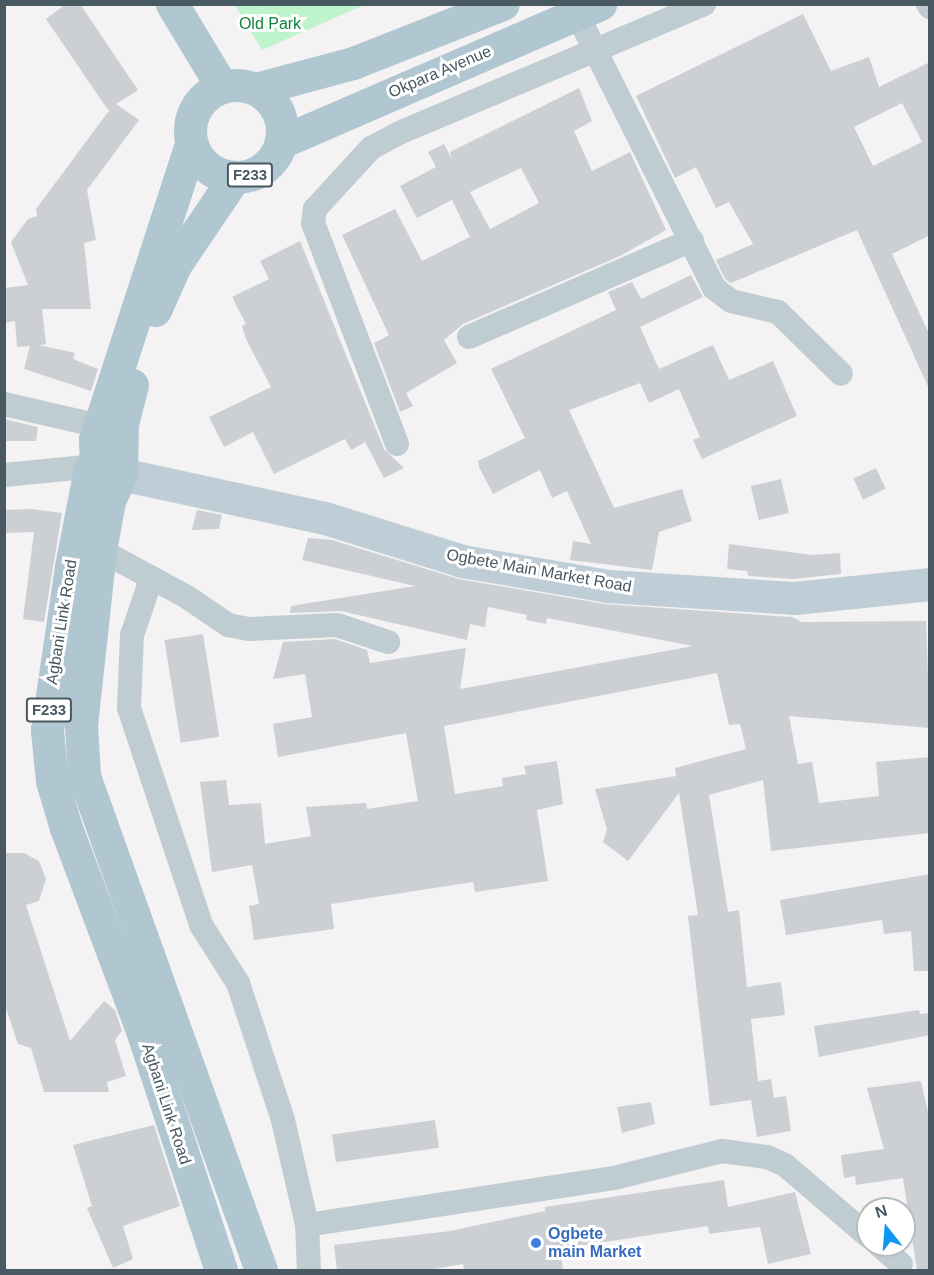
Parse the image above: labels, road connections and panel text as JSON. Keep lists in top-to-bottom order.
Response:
{
  "streets": {
    "main road": ["Okpara Avenue", "F233", "Agbani Link Road"],
    "street": ["Ogbete Main Market Road"]
  },
  "crossings": [
    ["Okpara Avenue", "F233"],
    ["Okpara Avenue", "Agbani Link Road"],
    ["F233", "Agbani Link Road"],
    ["Ogbete Main Market Road", "Agbani Link Road"]
  ],
  "parks": ["Old Park"],
  "places": ["Ogbete main Market"],
  "north": "top"
}
